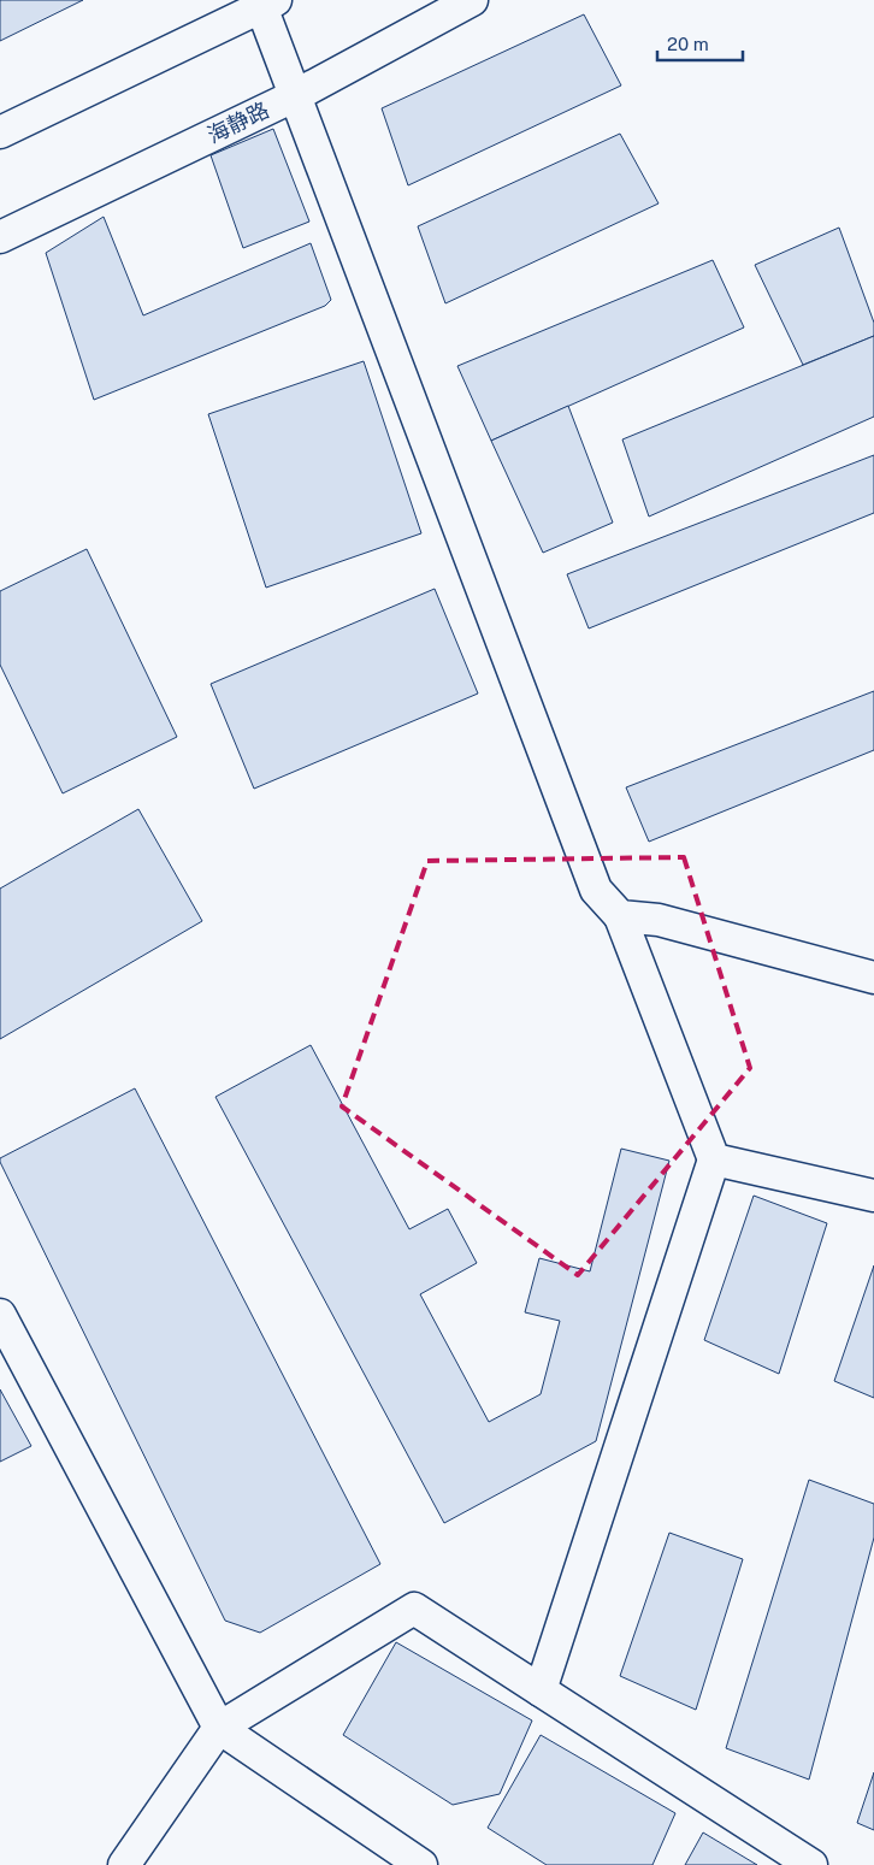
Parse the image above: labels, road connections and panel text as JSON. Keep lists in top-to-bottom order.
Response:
{
  "streets": {
    "street": ["海静路"]
  },
  "scale_bar": "20 m"
}
